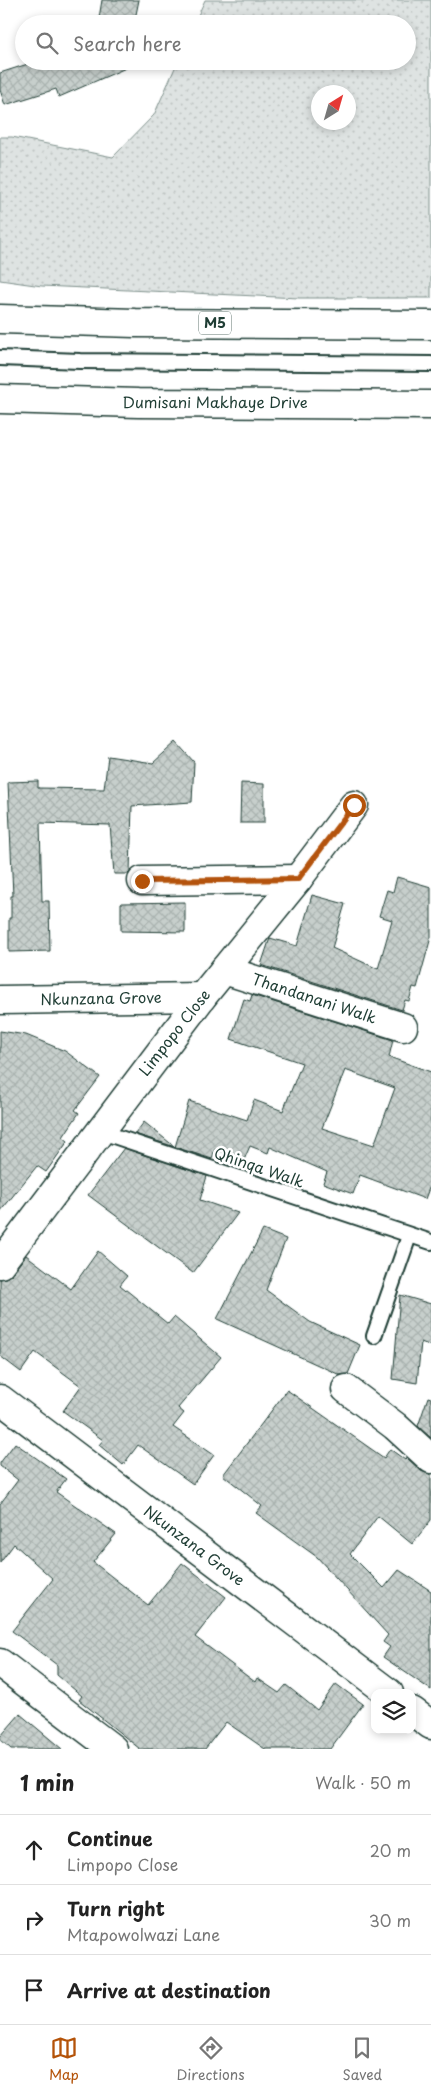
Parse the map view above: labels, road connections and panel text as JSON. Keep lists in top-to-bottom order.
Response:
{
  "streets": {
    "street": [
      "M5",
      "Dumisani Makhaye Drive",
      "Nkunzana Grove",
      "Thandanani Walk",
      "Limpopo Close"
    ],
    "lane": ["Qhinqa Walk"]
  },
  "crossings": [
    ["Nkunzana Grove", "Limpopo Close"],
    ["Thandanani Walk", "Limpopo Close"],
    ["Limpopo Close", "Qhinqa Walk"]
  ],
  "north": "top right",
  "page": {
    "search": "Search here",
    "heading": ["1 min", "Walk · 50 m"],
    "list": [
      ["Continue", "Limpopo Close", "20 m"],
      ["Turn right", "Mtapowolwazi Lane", "30 m"],
      "Arrive at destination"
    ],
    "nav": ["Map", "Directions", "Saved"]
  }
}
